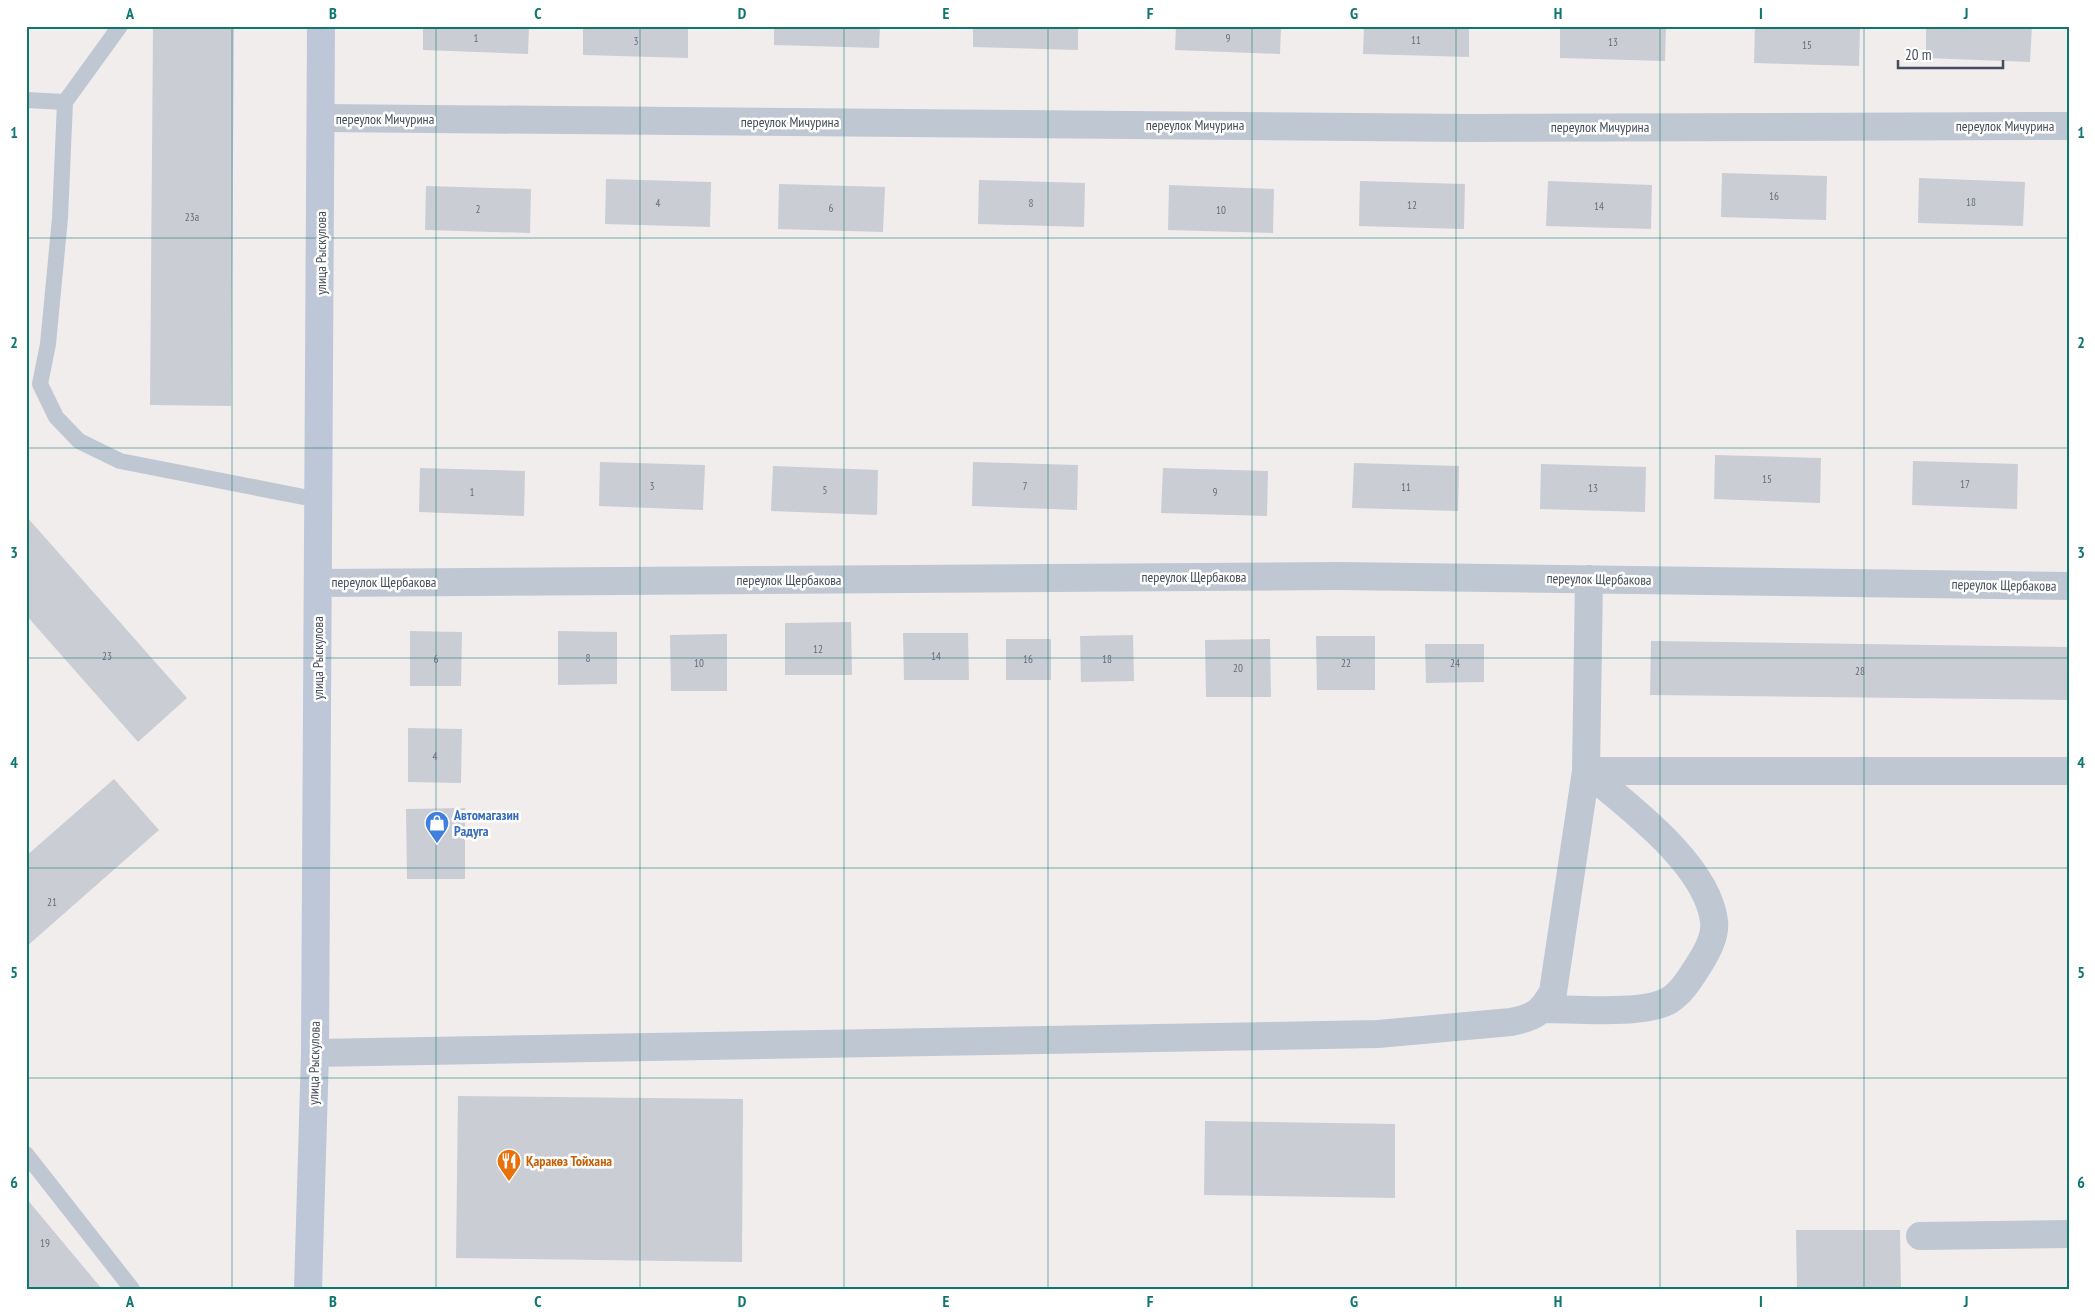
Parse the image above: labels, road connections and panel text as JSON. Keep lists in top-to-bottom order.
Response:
{
  "streets": {
    "street": ["переулок Мичурина", "улица Рыскулова", "переулок Щербакова"]
  },
  "crossings": [
    ["переулок Мичурина", "улица Рыскулова"],
    ["улица Рыскулова", "переулок Щербакова"]
  ],
  "places": {
    "shop": ["Автомагазин Радуга"],
    "restaurant": ["Қаракөз Тойхана"]
  },
  "house_numbers": [
    "1",
    "9",
    "11",
    "3",
    "13",
    "15",
    "16",
    "18",
    "4",
    "8",
    "12",
    "14",
    "6",
    "2",
    "10",
    "23а",
    "15",
    "17",
    "3",
    "7",
    "11",
    "13",
    "5",
    "1",
    "9",
    "12",
    "23",
    "14",
    "8",
    "6",
    "16",
    "18",
    "10",
    "22",
    "24",
    "20",
    "28",
    "4",
    "21",
    "19"
  ],
  "scale_bar": "20 m",
  "grid": {
    "columns": [
      "A",
      "B",
      "C",
      "D",
      "E",
      "F",
      "G",
      "H",
      "I",
      "J"
    ],
    "rows": [
      "1",
      "2",
      "3",
      "4",
      "5",
      "6"
    ]
  }
}
